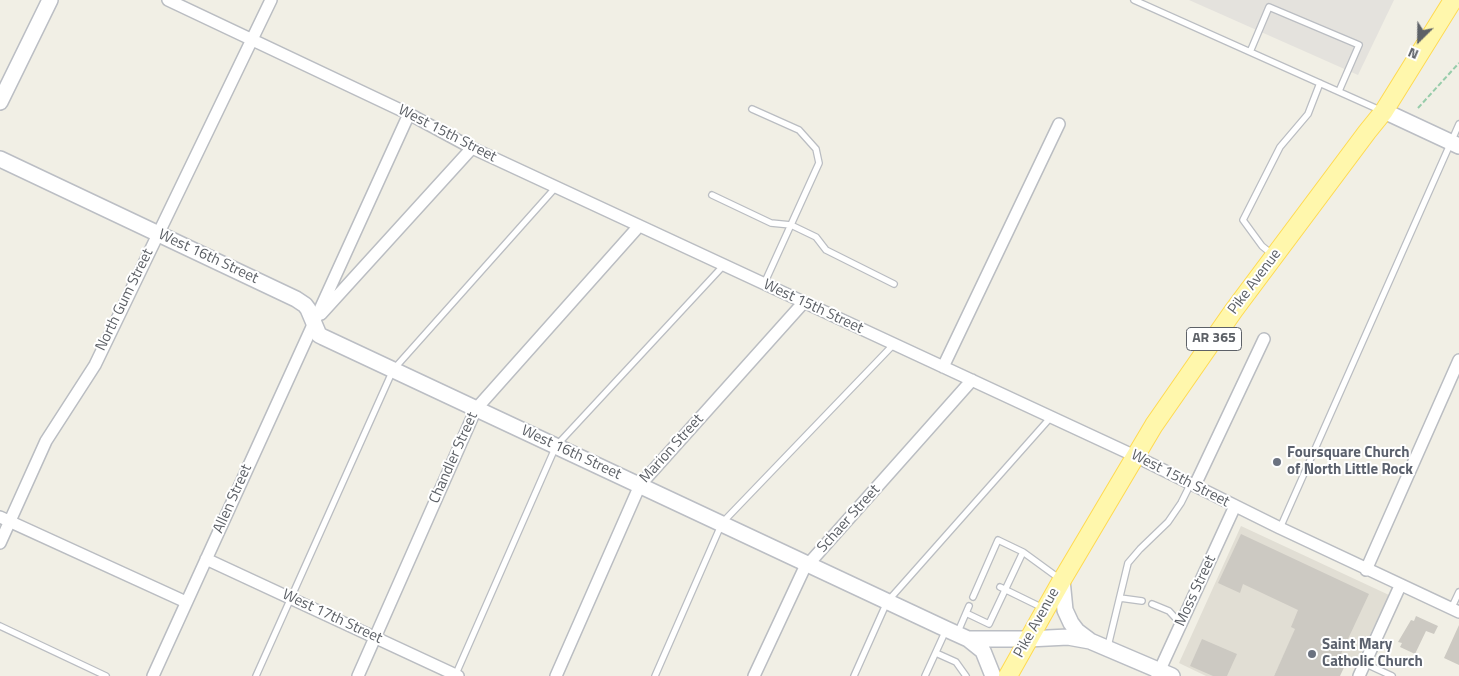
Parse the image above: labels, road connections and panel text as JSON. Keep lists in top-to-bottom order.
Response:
{
  "streets": {
    "main road": ["Pike Avenue", "AR 365"],
    "street": [
      "West 15th Street",
      "West 16th Street",
      "North Gum Street",
      "Marion Street",
      "Chandler Street",
      "Allen Street",
      "Schaer Street",
      "Moss Street",
      "West 17th Street"
    ]
  },
  "crossings": [
    ["West 15th Street", "Pike Avenue"],
    ["West 15th Street", "North Gum Street"],
    ["West 15th Street", "Marion Street"],
    ["West 15th Street", "Chandler Street"],
    ["West 15th Street", "Allen Street"],
    ["West 15th Street", "Schaer Street"],
    ["West 15th Street", "Moss Street"],
    ["West 16th Street", "Pike Avenue"],
    ["West 16th Street", "North Gum Street"],
    ["West 16th Street", "Marion Street"],
    ["West 16th Street", "Chandler Street"],
    ["West 16th Street", "Allen Street"],
    ["West 16th Street", "Schaer Street"],
    ["West 16th Street", "Moss Street"],
    ["Chandler Street", "West 17th Street"],
    ["Allen Street", "West 17th Street"]
  ],
  "places": ["Foursquare Church of North Little Rock", "Saint Mary Catholic Church"],
  "north": "bottom left"
}
